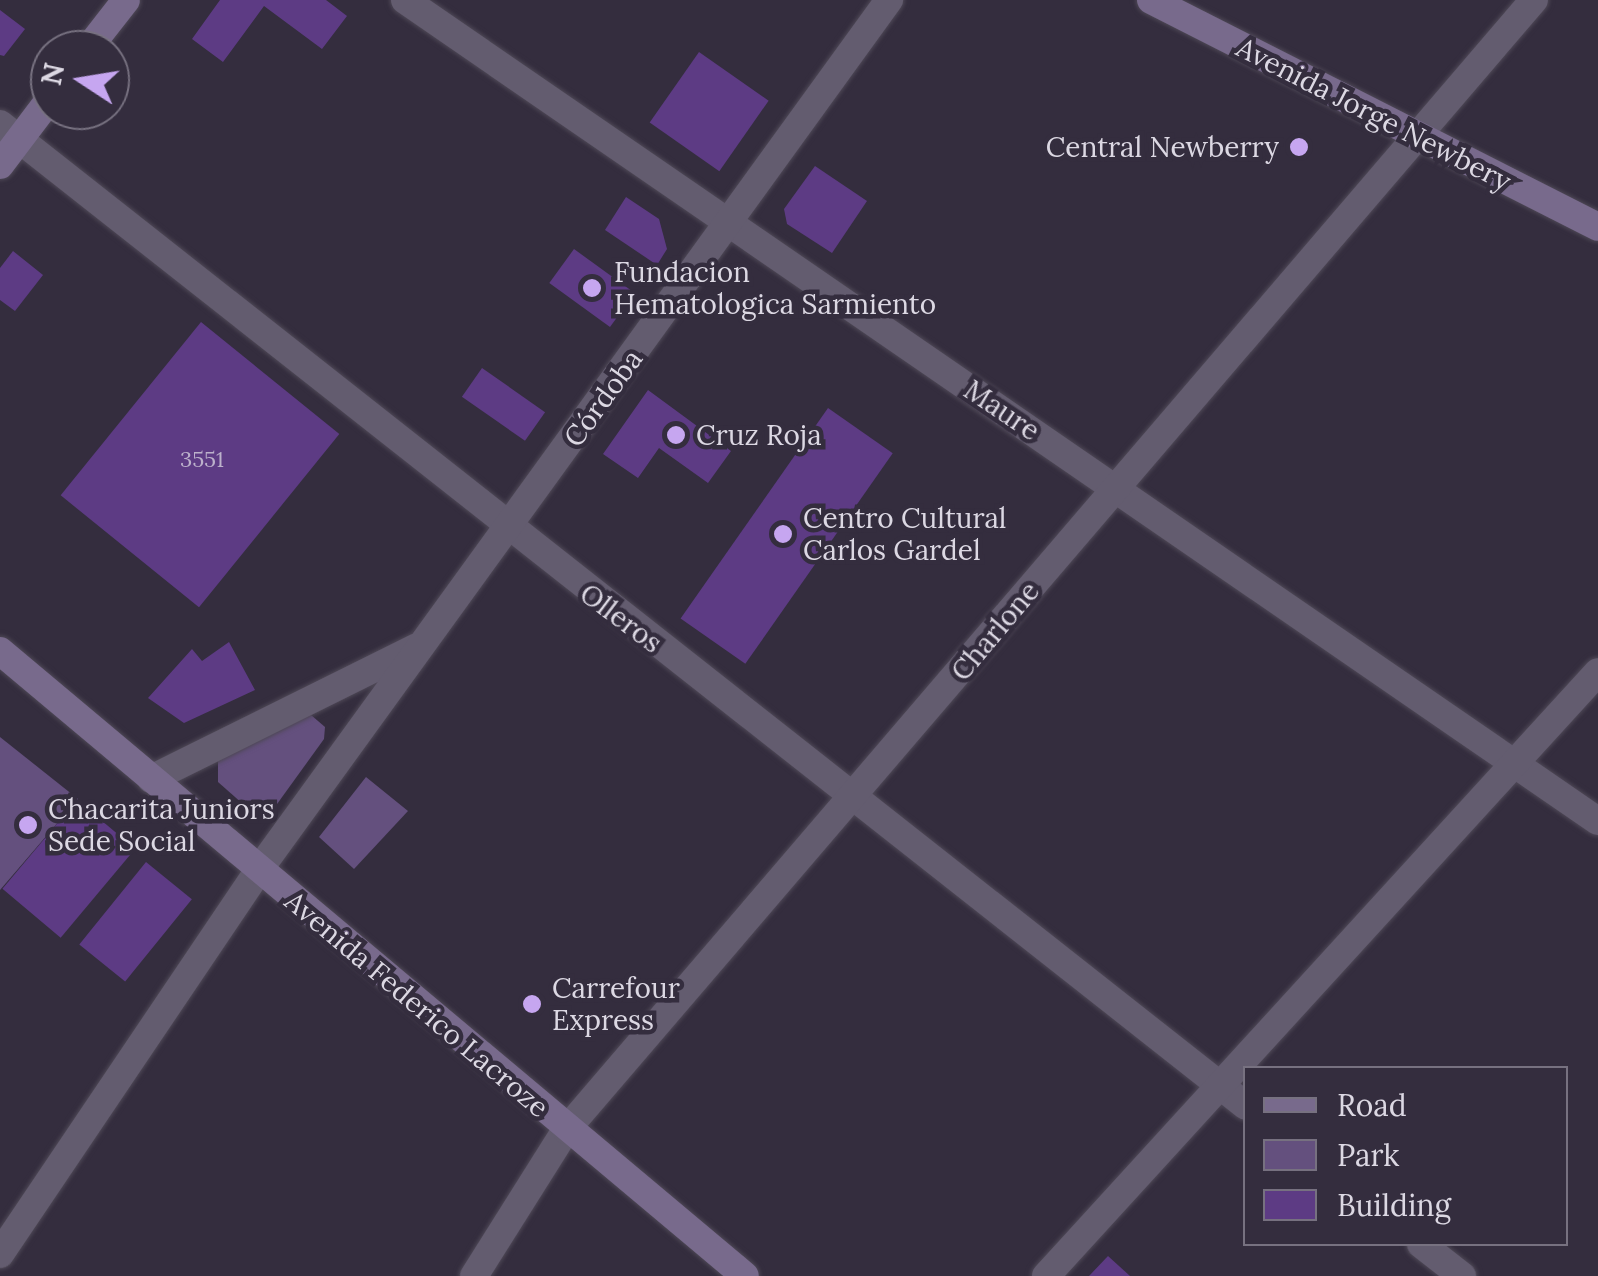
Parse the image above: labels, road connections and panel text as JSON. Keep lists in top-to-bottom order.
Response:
{
  "streets": {
    "main road": ["Avenida Jorge Newbery", "Avenida Federico Lacroze"],
    "street": [
      "Córdoba",
      "Maure",
      "Olleros",
      "Charlone"
    ]
  },
  "crossings": [
    ["Avenida Jorge Newbery", "Charlone"],
    ["Córdoba", "Maure"],
    ["Córdoba", "Olleros"],
    ["Córdoba", "Avenida Federico Lacroze"],
    ["Maure", "Charlone"],
    ["Olleros", "Charlone"],
    ["Charlone", "Avenida Federico Lacroze"]
  ],
  "places": [
    "Central Newberry",
    "Fundacion Hematologica Sarmiento",
    "Cruz Roja",
    "Centro Cultural Carlos Gardel",
    "Chacarita Juniors Sede Social",
    "Carrefour Express"
  ],
  "house_numbers": ["3551"],
  "legend": ["Road", "Park", "Building"],
  "north": "left"
}
